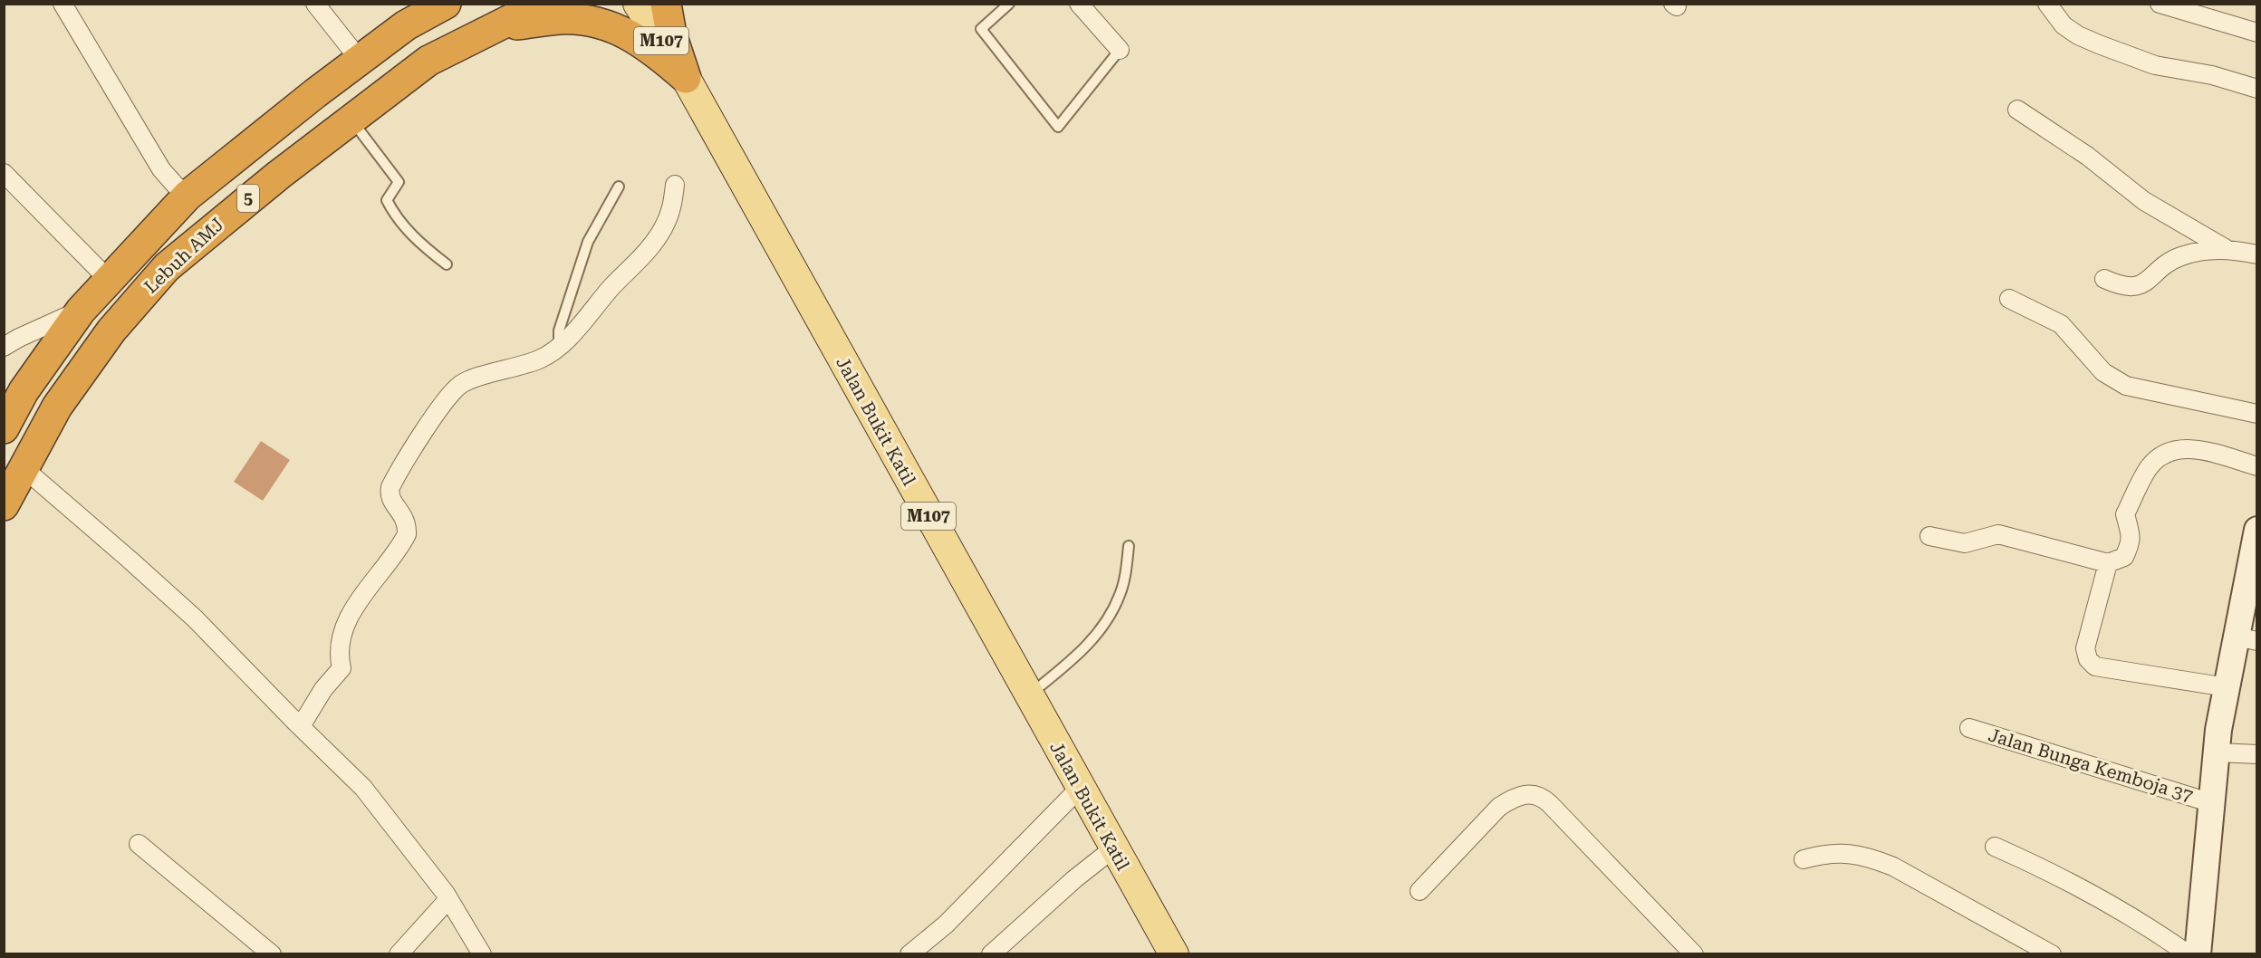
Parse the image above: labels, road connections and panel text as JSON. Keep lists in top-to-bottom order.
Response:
{
  "streets": {
    "highway": ["5", "Lebuh AMJ"],
    "main road": ["M107", "Jalan Bukit Katil"],
    "street": ["Jalan Bunga Kemboja 37"]
  }
}
